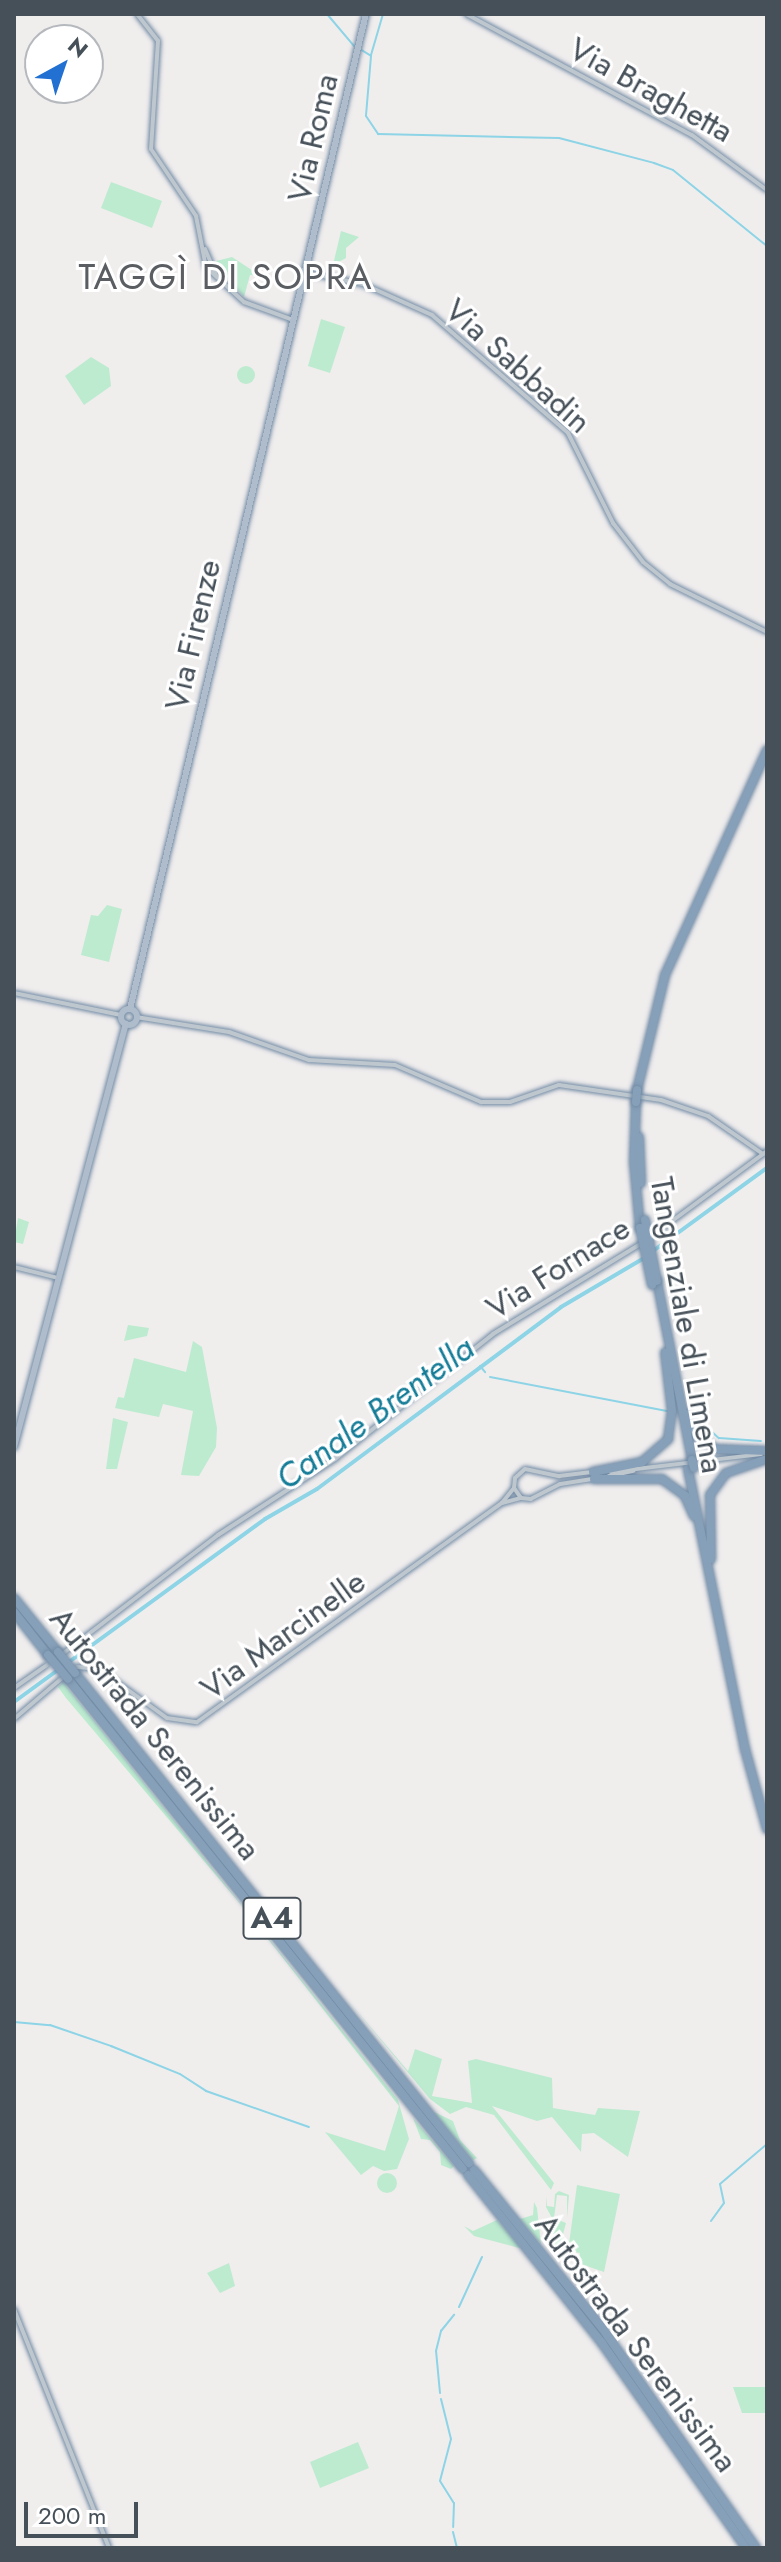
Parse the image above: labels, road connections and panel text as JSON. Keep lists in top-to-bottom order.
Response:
{
  "streets": {
    "highway": ["Tangenziale di Limena", "Autostrada Serenissima", "A4"],
    "main road": ["Via Roma", "Via Firenze"],
    "street": [
      "Via Braghetta",
      "Via Sabbadin",
      "Via Fornace",
      "Via Marcinelle"
    ]
  },
  "crossings": [
    ["Via Roma", "Via Sabbadin"],
    ["Via Roma", "Via Firenze"],
    ["Via Sabbadin", "Via Firenze"],
    ["Via Fornace", "Autostrada Serenissima"],
    ["Via Marcinelle", "Autostrada Serenissima"]
  ],
  "districts": ["TAGGÌ DI SOPRA"],
  "water": ["Canale Brentella"],
  "scale_bar": "200 m",
  "north": "top right"
}
